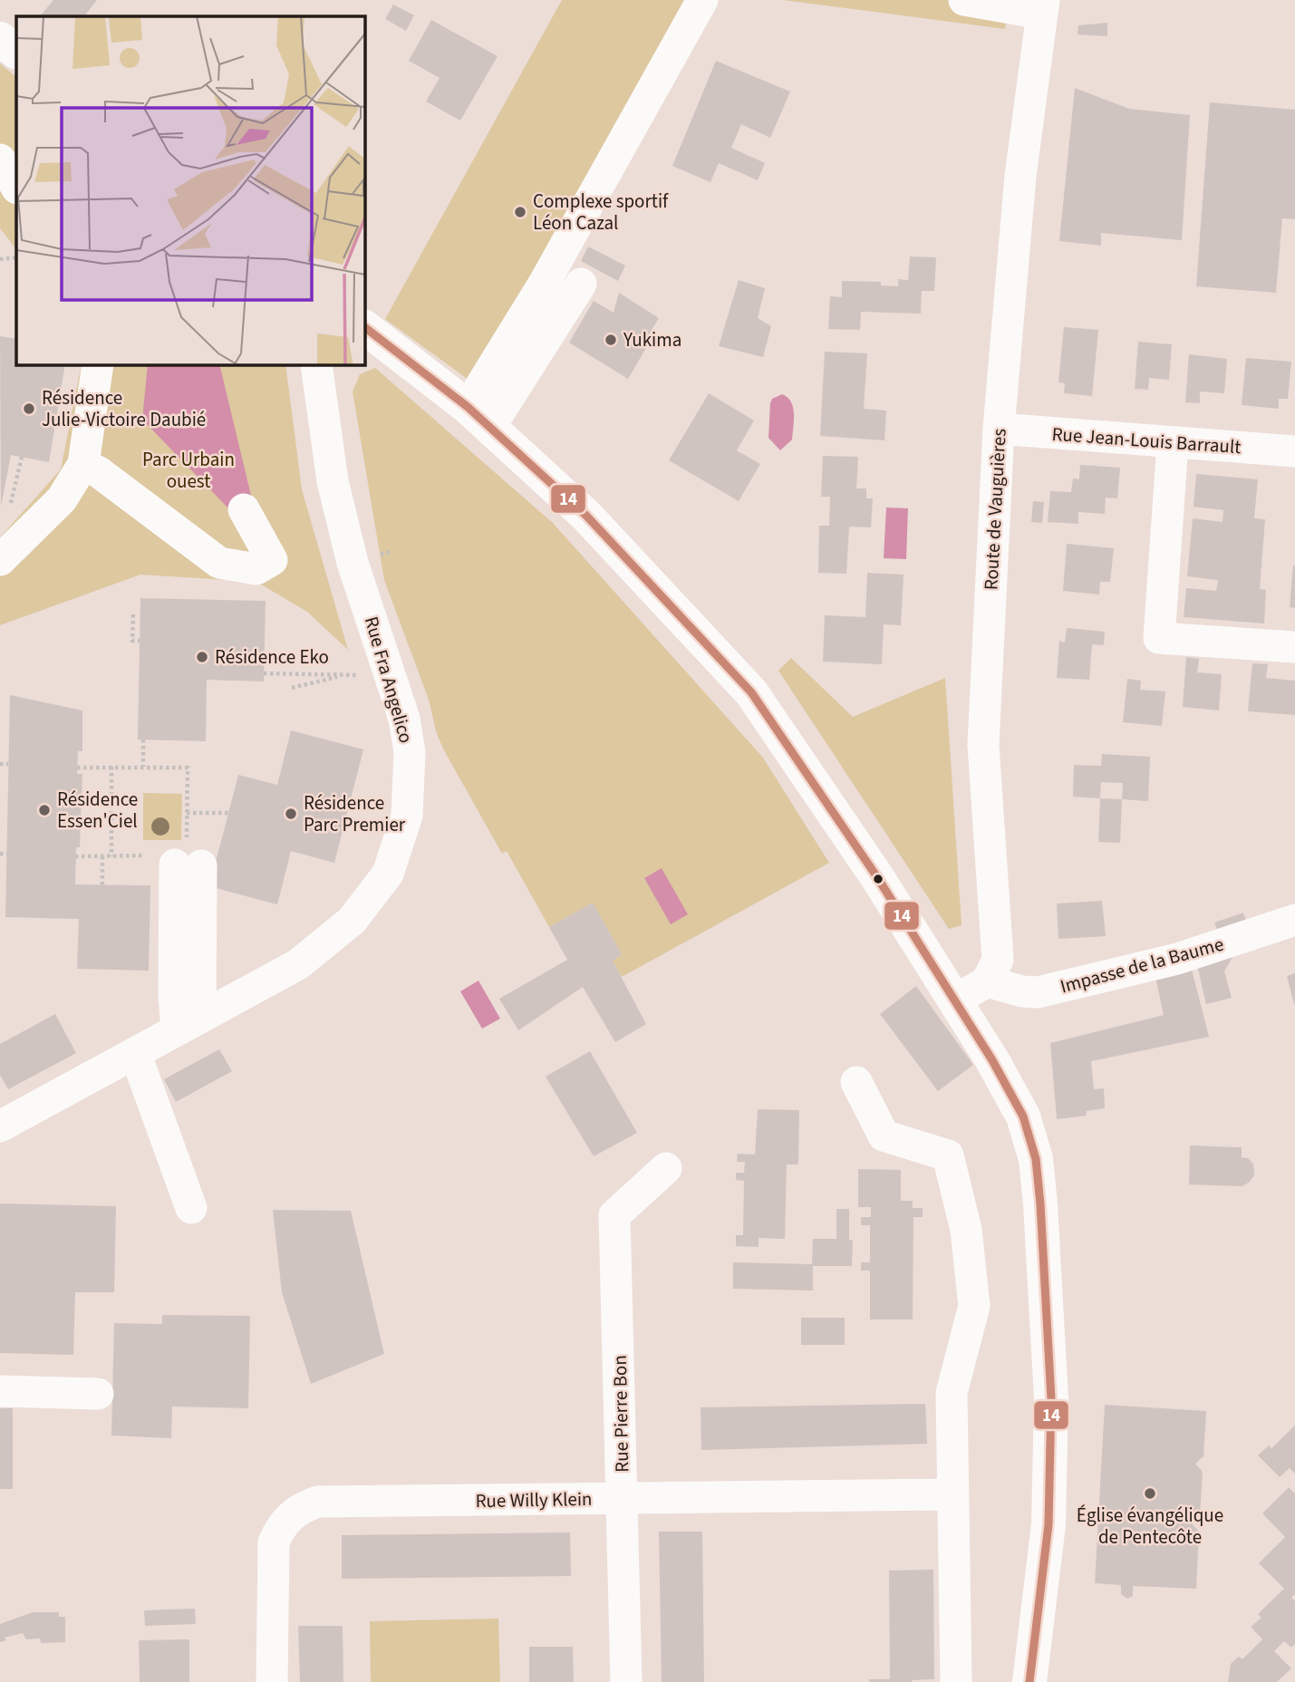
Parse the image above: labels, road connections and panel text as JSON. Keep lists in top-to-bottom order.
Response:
{
  "streets": {
    "street": [
      "Rue Jean-Louis Barrault",
      "Route de Vauguières",
      "Rue Fra Angelico",
      "Impasse de la Baume",
      "Rue Pierre Bon",
      "Rue Willy Klein"
    ]
  },
  "crossings": [
    ["Rue Jean-Louis Barrault", "Route de Vauguières"],
    ["Route de Vauguières", "Impasse de la Baume"],
    ["Rue Pierre Bon", "Rue Willy Klein"]
  ],
  "parks": ["Parc Urbain ouest"],
  "places": [
    "Complexe sportif Léon Cazal",
    "Yukima",
    "Résidence Julie-Victoire Daubié",
    "Résidence Eko",
    "Résidence Essen'Ciel",
    "Résidence Parc Premier",
    "Église évangélique de Pentecôte"
  ],
  "lines": ["transit line 14"]
}
